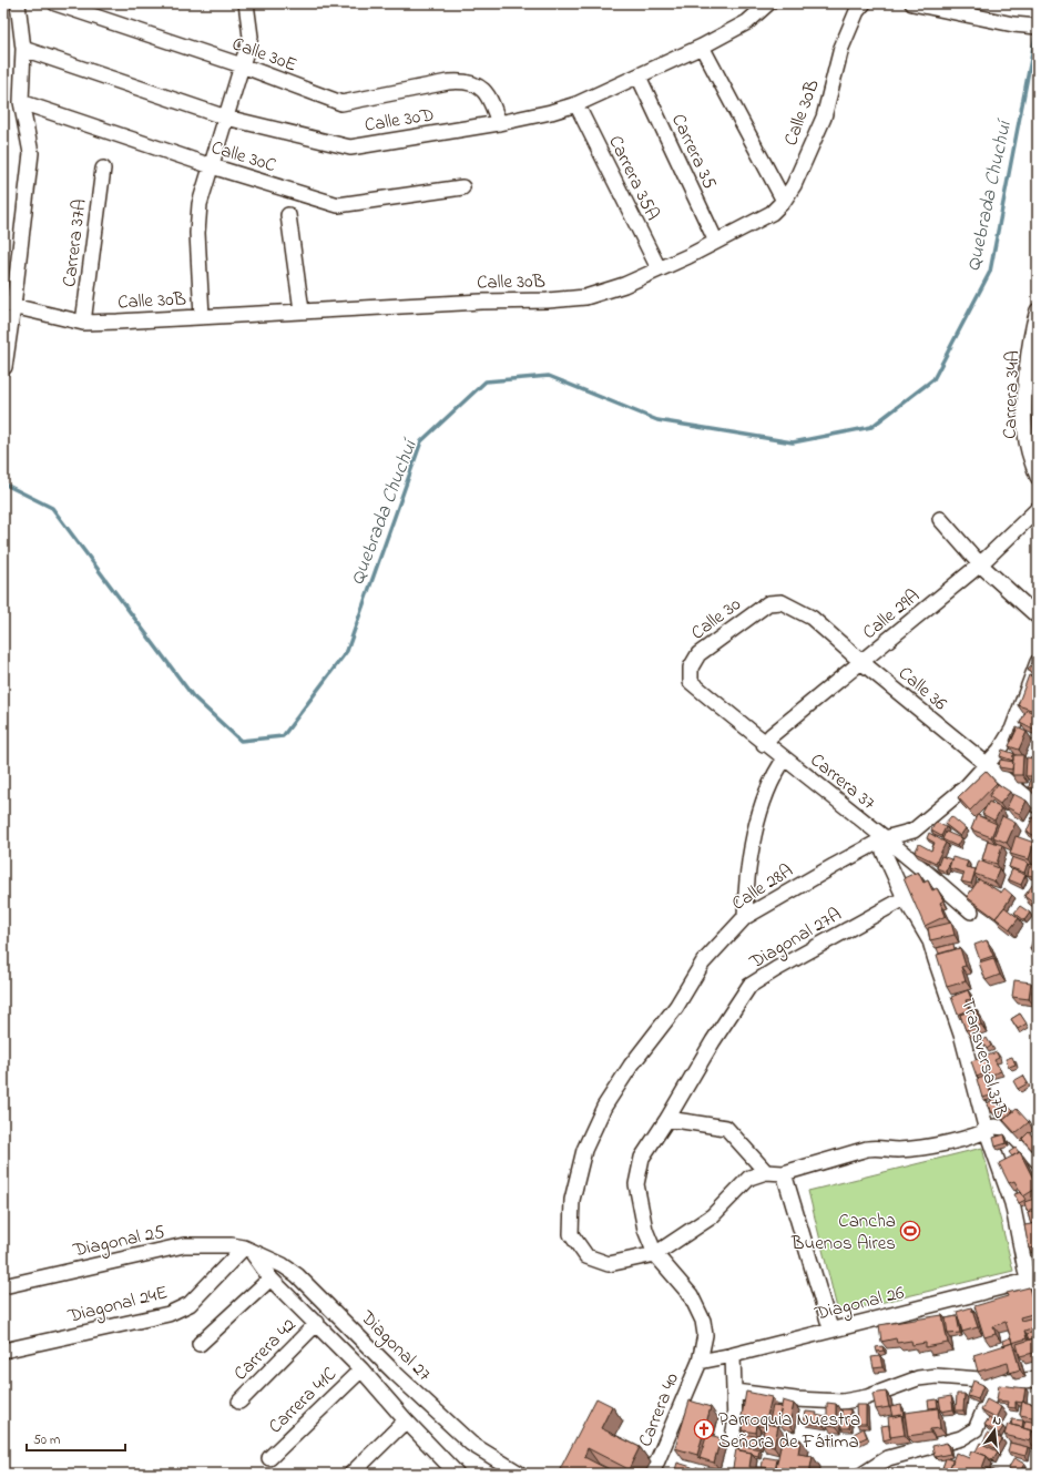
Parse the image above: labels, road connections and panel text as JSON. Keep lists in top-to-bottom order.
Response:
{
  "streets": {
    "street": [
      "Calle 30E",
      "Calle 30B",
      "Calle 30D",
      "Carrera 35",
      "Calle 30C",
      "Carrera 35A",
      "Carrera 37A",
      "Carrera 34A",
      "Calle 29A",
      "Calle 30",
      "Calle 36",
      "Carrera 37",
      "Calle 28A",
      "Diagonal 27A",
      "Transversal 37B",
      "Diagonal 25",
      "Diagonal 26",
      "Diagonal 24E",
      "Diagonal 27",
      "Carrera 42",
      "Carrera 41C",
      "Carrera 40"
    ]
  },
  "crossings": [
    ["Calle 30E", "Calle 30D"],
    ["Calle 30B", "Carrera 35"],
    ["Calle 30B", "Carrera 35A"],
    ["Calle 30B", "Carrera 37A"],
    ["Calle 30D", "Carrera 35"],
    ["Calle 30D", "Carrera 35A"],
    ["Calle 29A", "Calle 36"],
    ["Calle 29A", "Carrera 37"],
    ["Calle 30", "Calle 36"],
    ["Calle 30", "Carrera 37"],
    ["Calle 36", "Calle 28A"],
    ["Carrera 37", "Calle 28A"],
    ["Carrera 37", "Transversal 37B"],
    ["Calle 28A", "Diagonal 27A"],
    ["Calle 28A", "Transversal 37B"],
    ["Calle 28A", "Carrera 40"],
    ["Diagonal 27A", "Transversal 37B"],
    ["Diagonal 27A", "Carrera 40"],
    ["Transversal 37B", "Diagonal 26"],
    ["Diagonal 25", "Diagonal 24E"],
    ["Diagonal 25", "Diagonal 27"],
    ["Diagonal 26", "Carrera 40"],
    ["Diagonal 24E", "Diagonal 27"]
  ],
  "water": ["Quebrada Chuchuí"],
  "places": {
    "sports": ["Cancha Buenos Aires"],
    "church": ["Parroquia Nuestra Señora de Fátima"]
  },
  "scale_bar": "50 m",
  "north": "top"
}
